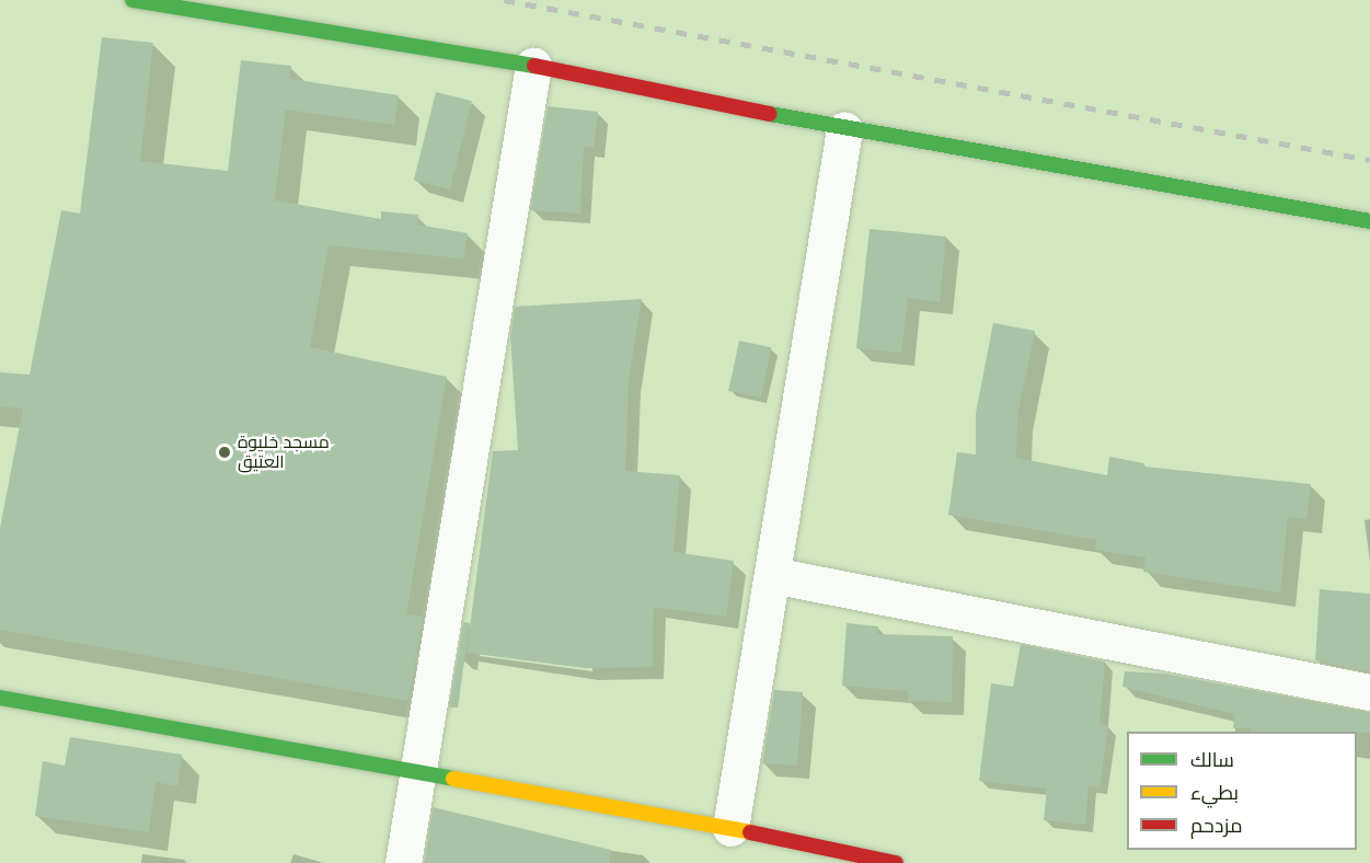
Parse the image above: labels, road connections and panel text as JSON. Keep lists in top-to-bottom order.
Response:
{
  "places": ["مسجد خليوة العتيق"],
  "legend": ["سالك", "بطيء", "مزدحم"]
}
